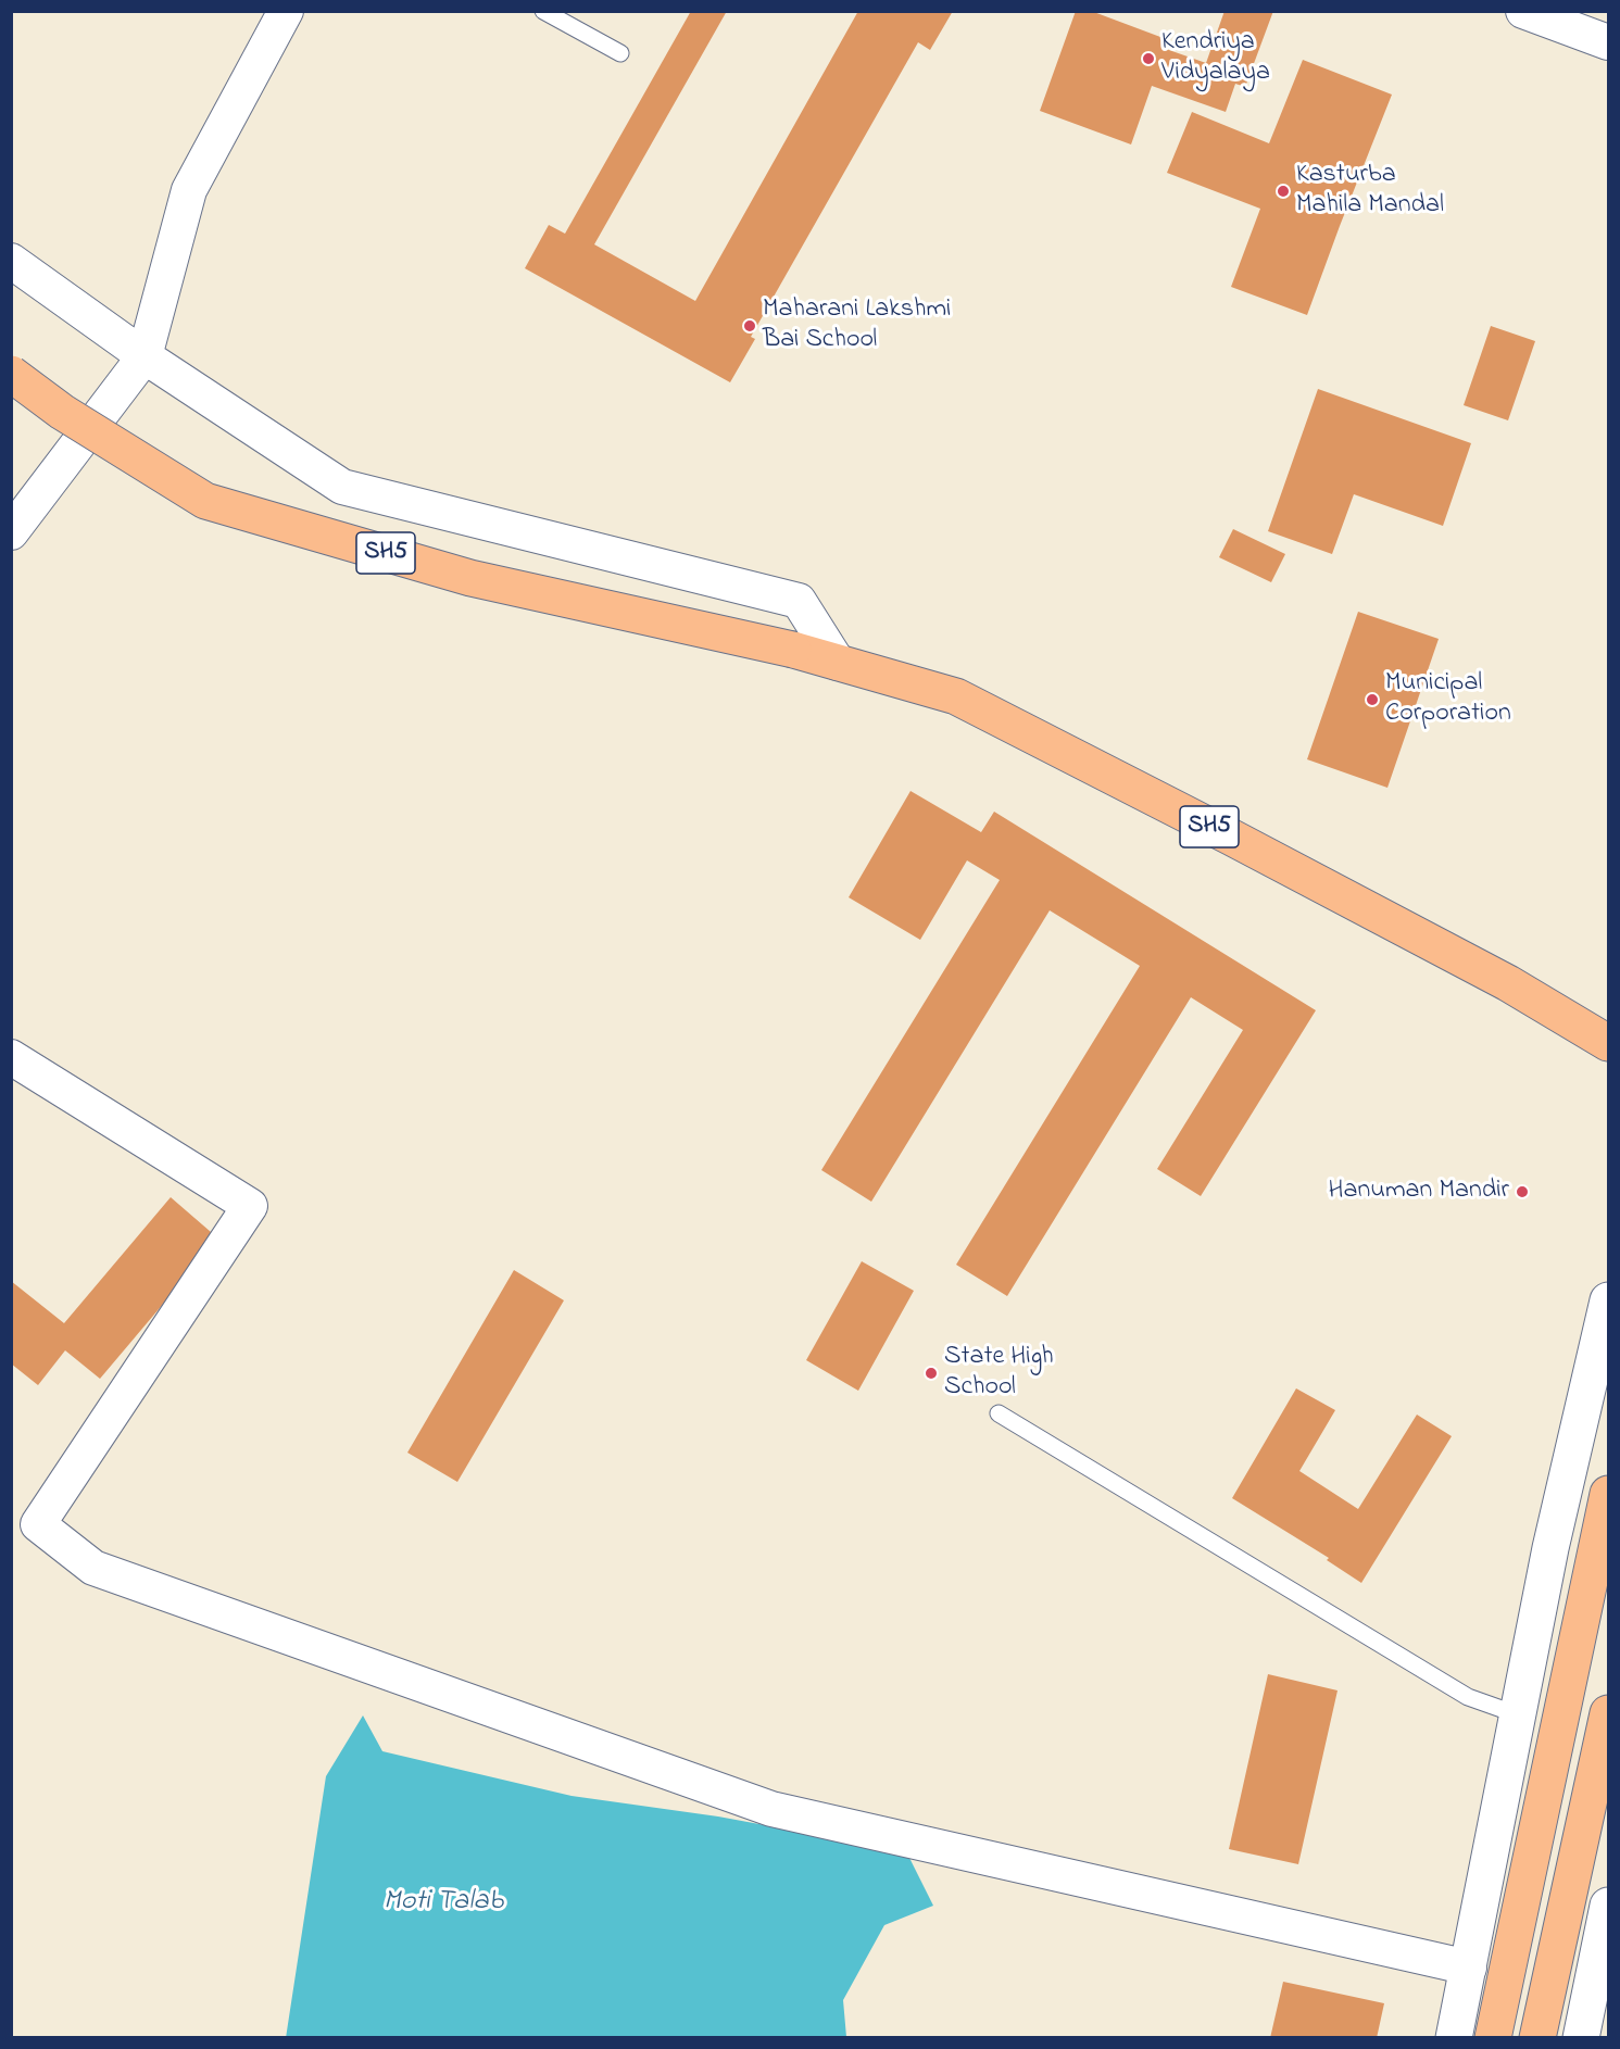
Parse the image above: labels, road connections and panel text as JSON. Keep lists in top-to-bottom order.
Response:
{
  "streets": {
    "main road": ["SH5"]
  },
  "water": ["Moti Talab"],
  "places": [
    "Kendriya Vidyalaya",
    "Kasturba Mahila Mandal",
    "Maharani Lakshmi Bai School",
    "Municipal Corporation",
    "Hanuman Mandir",
    "State High School"
  ]
}
